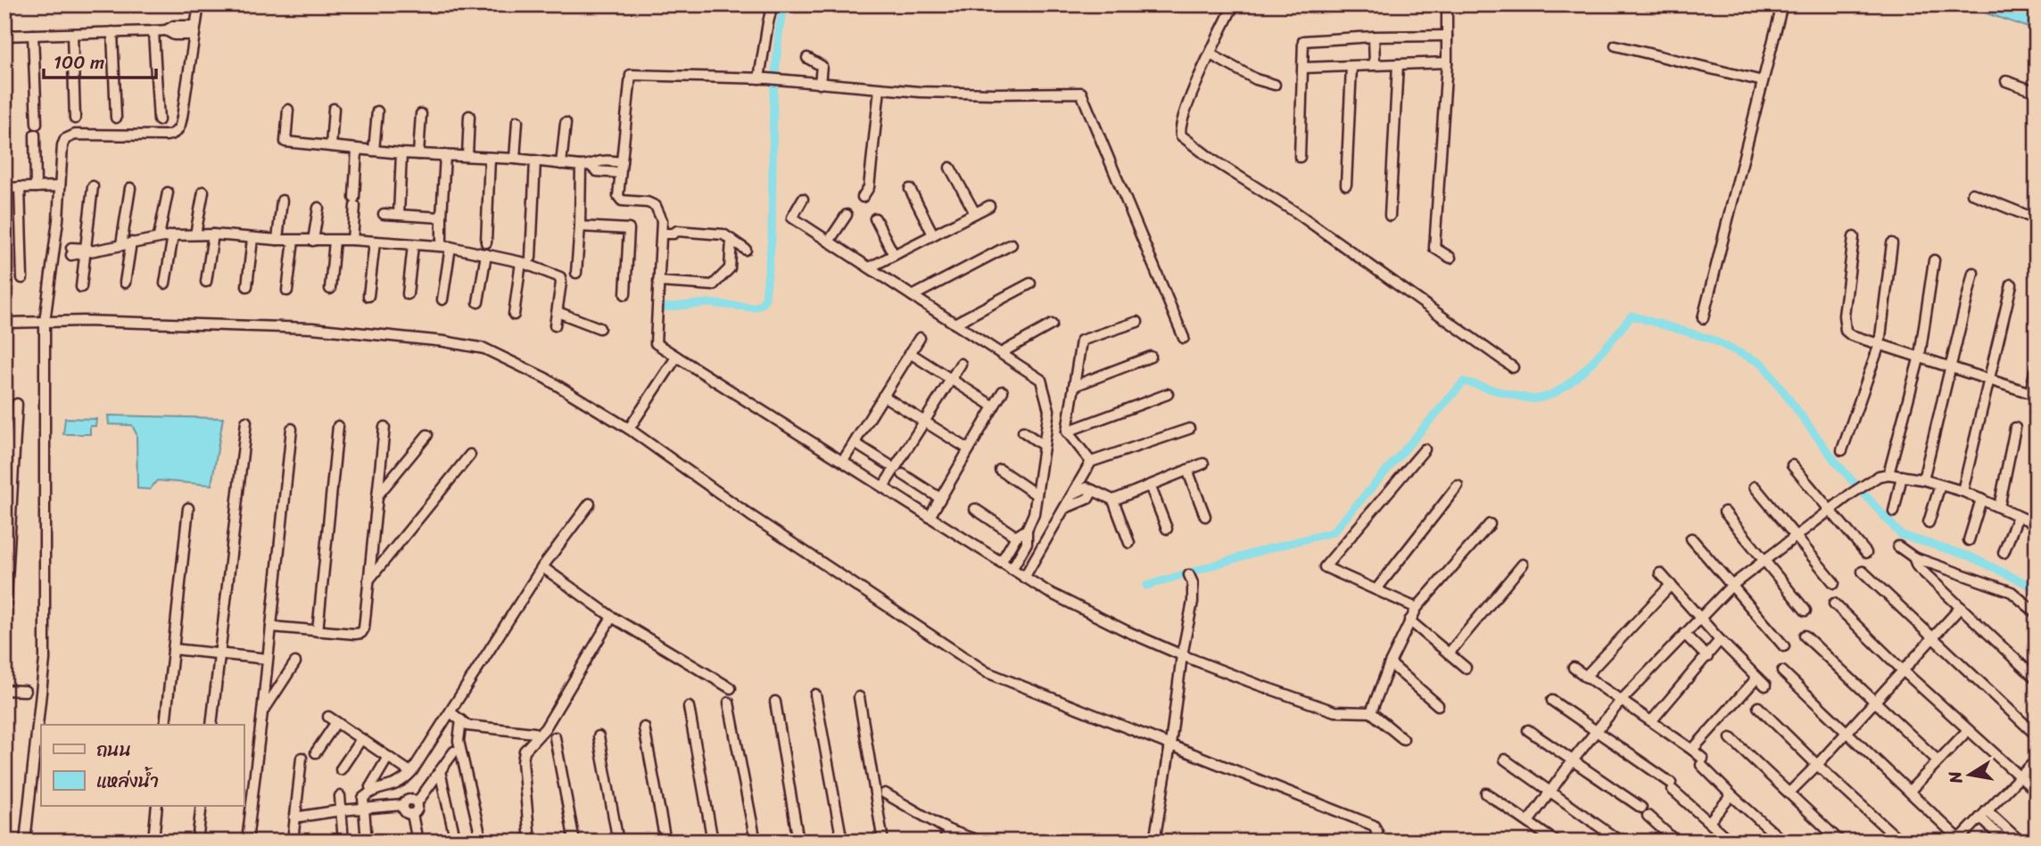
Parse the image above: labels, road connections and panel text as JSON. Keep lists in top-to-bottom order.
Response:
{
  "legend": ["ถนน", "แหล่งน้ำ"],
  "scale_bar": "100 m",
  "north": "left"
}
